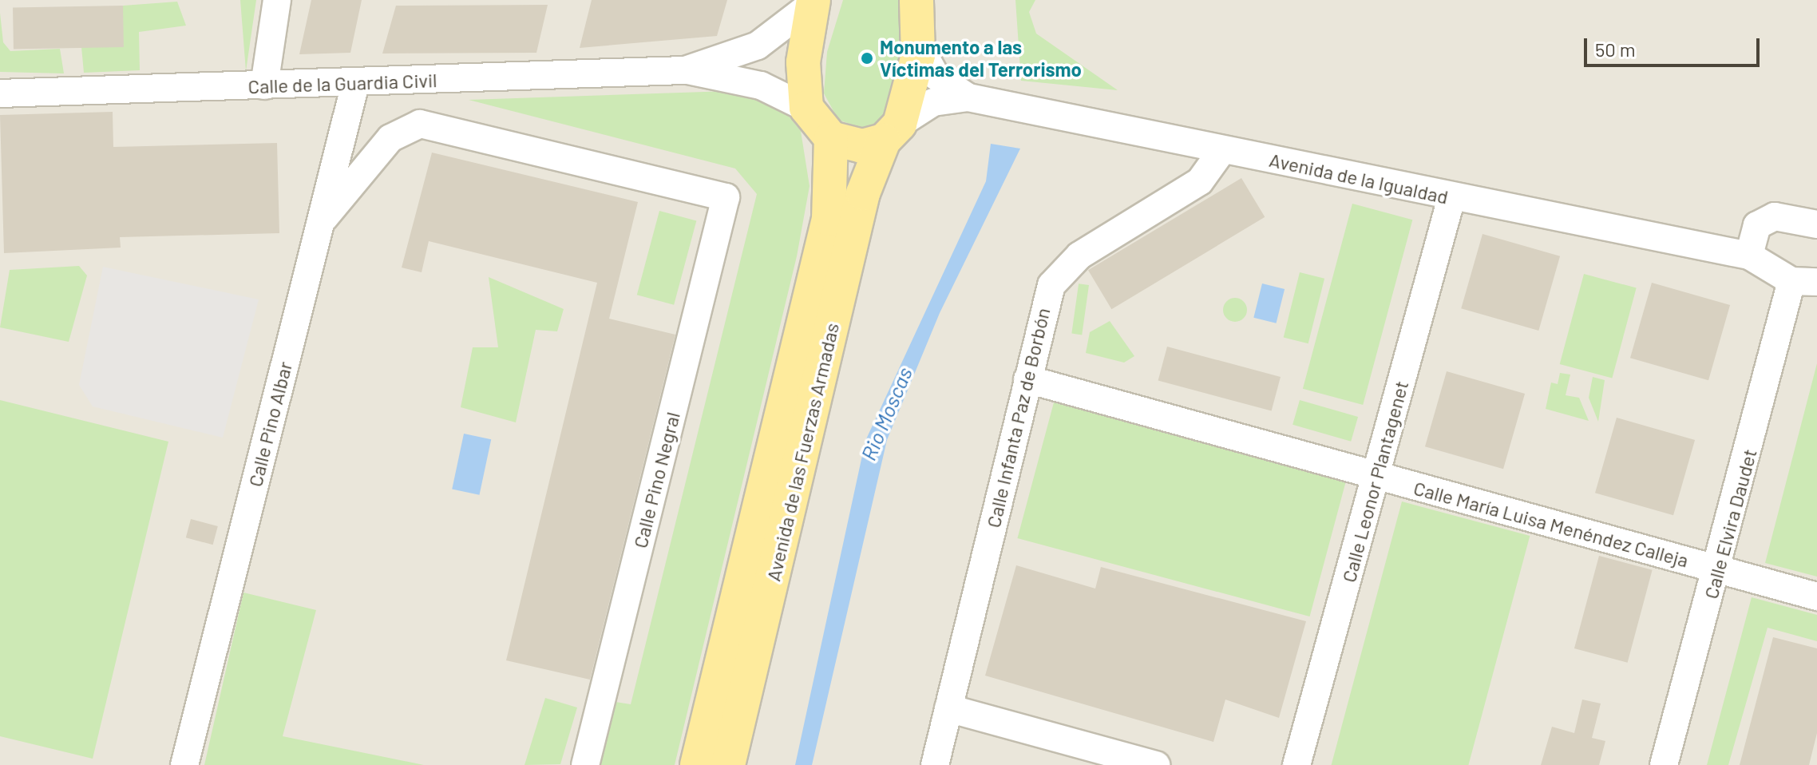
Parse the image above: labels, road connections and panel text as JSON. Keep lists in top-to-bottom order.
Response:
{
  "streets": {
    "main road": ["Avenida de las Fuerzas Armadas"],
    "street": [
      "Calle de la Guardia Civil",
      "Avenida de la Igualdad",
      "Calle Infanta Paz de Borbón",
      "Calle Pino Albar",
      "Calle Pino Negral",
      "Calle Leonor Plantagenet",
      "Calle María Luisa Menéndez Calleja",
      "Calle Elvira Daudet"
    ]
  },
  "crossings": [
    ["Calle de la Guardia Civil", "Calle Pino Albar"],
    ["Avenida de la Igualdad", "Calle Infanta Paz de Borbón"],
    ["Avenida de la Igualdad", "Avenida de las Fuerzas Armadas"],
    ["Avenida de la Igualdad", "Calle Leonor Plantagenet"],
    ["Calle Infanta Paz de Borbón", "Calle María Luisa Menéndez Calleja"],
    ["Calle Leonor Plantagenet", "Calle María Luisa Menéndez Calleja"],
    ["Calle María Luisa Menéndez Calleja", "Calle Elvira Daudet"]
  ],
  "water": ["Rio Moscas"],
  "places": ["Monumento a las Víctimas del Terrorismo"],
  "scale_bar": "50 m"
}
